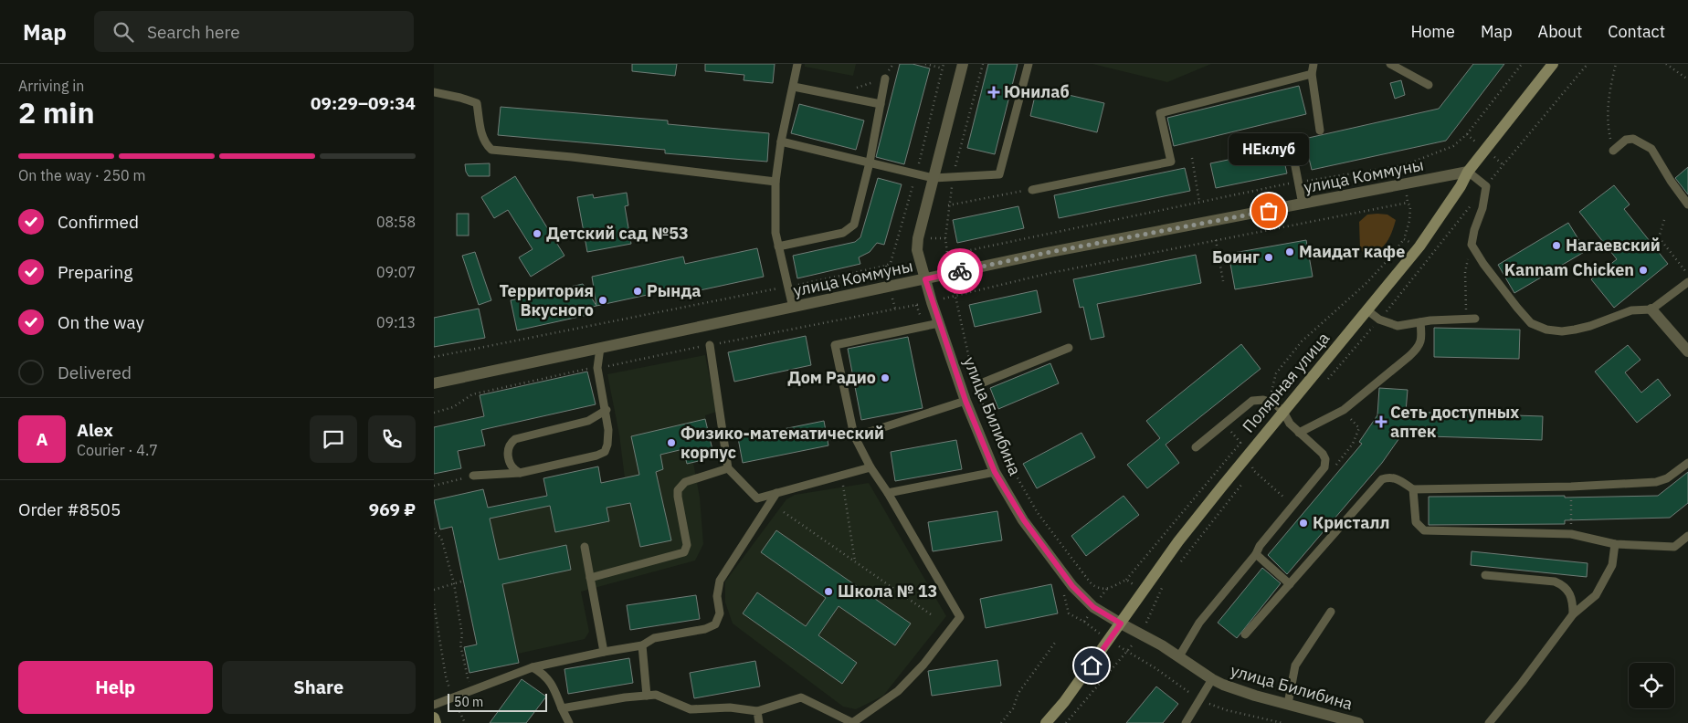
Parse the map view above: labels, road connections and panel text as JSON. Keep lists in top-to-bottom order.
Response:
{
  "streets": {
    "main road": ["Полярная улица"],
    "street": ["улица Коммуны", "улица Билибина"]
  },
  "crossings": [
    ["улица Коммуны", "Полярная улица"],
    ["улица Коммуны", "улица Билибина"],
    ["Полярная улица", "улица Билибина"]
  ],
  "places": {
    "health": ["Юнилаб", "Сеть доступных аптек"],
    "other": [
      "НЕклуб",
      "Детский сад №53",
      "Нагаевский",
      "Маидат кафе",
      "Боинг",
      "Kannam Chicken",
      "Рында",
      "Территория Вкусного",
      "Дом Радио",
      "Физико-математический корпус",
      "Кристалл",
      "Школа № 13"
    ]
  },
  "scale_bar": "50 m",
  "page": {
    "header": "Map",
    "search": "Search here",
    "nav": [
      "Home",
      "Map",
      "About",
      "Contact"
    ],
    "heading": ["2 min", "Arriving in", "09:29–09:34"],
    "panel": [
      "Alex",
      "Courier · 4.7",
      "Order #8505",
      "969 ₽"
    ],
    "bubble": "НЕклуб",
    "bar": "On the way · 250 m",
    "list": [
      ["Confirmed", "08:58"],
      ["Preparing", "09:07"],
      ["On the way", "09:13"],
      "Delivered"
    ],
    "round": "A",
    "buttons": ["Help", "Share"],
    "scale": "50 m"
  }
}
